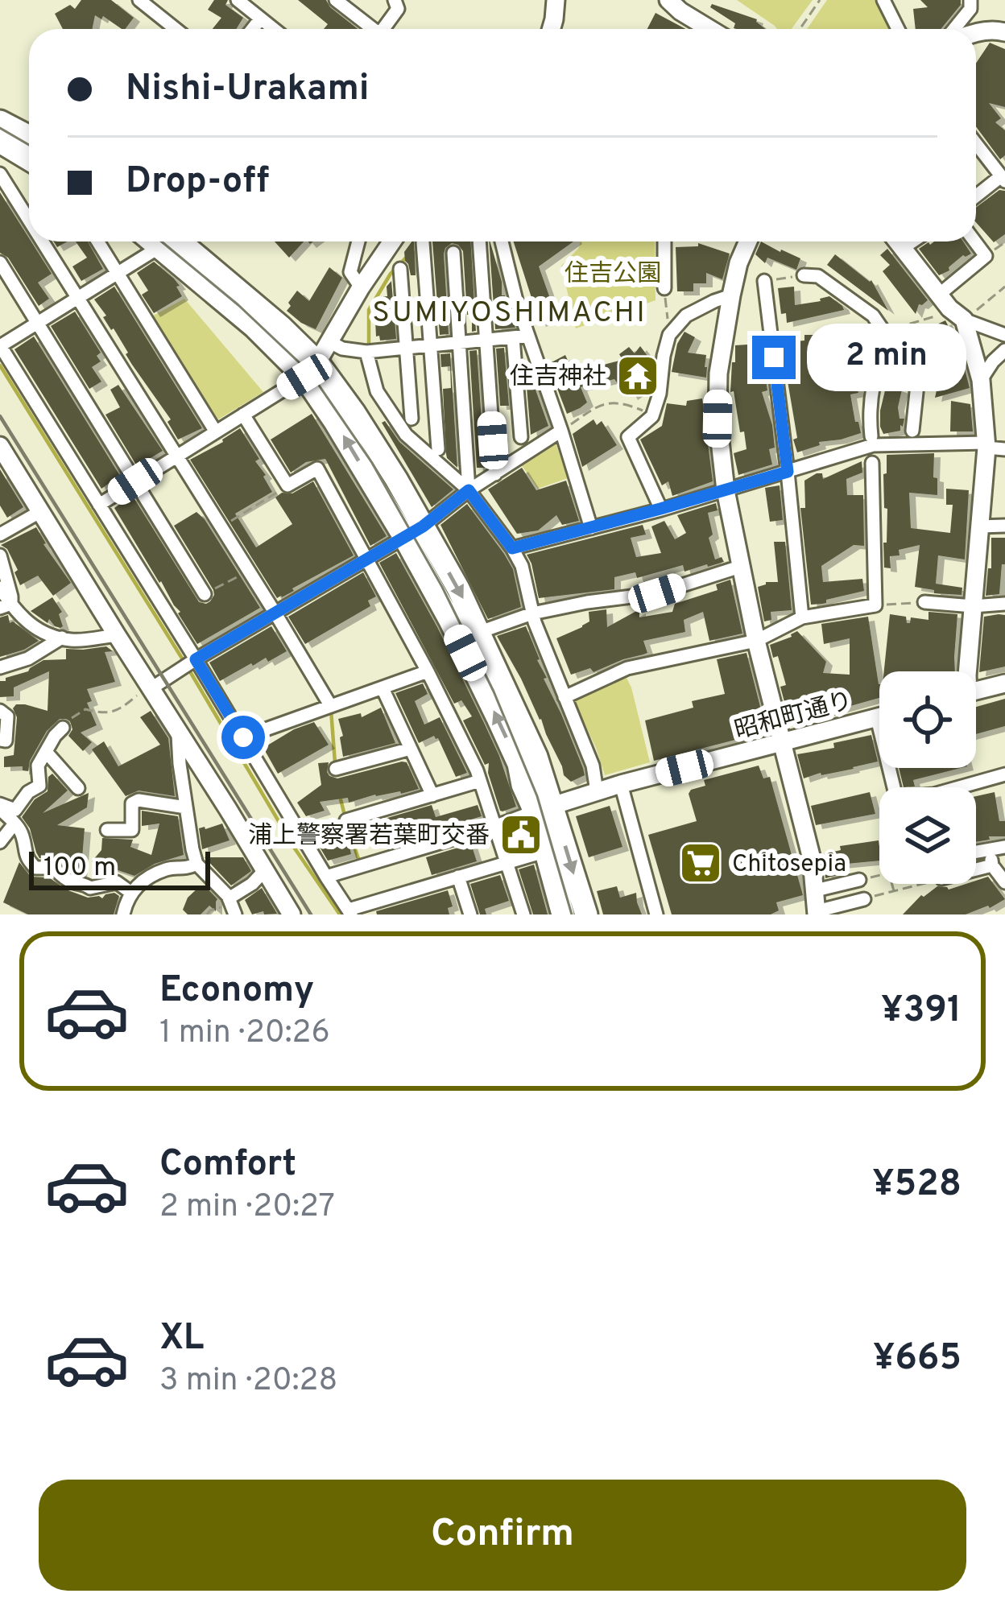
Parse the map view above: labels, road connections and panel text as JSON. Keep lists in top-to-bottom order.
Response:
{
  "streets": {
    "street": ["昭和町通り"]
  },
  "districts": ["SUMIYOSHIMACHI"],
  "parks": ["住吉公園"],
  "places": {
    "temple": ["住吉神社"],
    "public building": ["浦上警察署若葉町交番"],
    "supermarket": ["Chitosepia"]
  },
  "scale_bar": "100 m",
  "page": {
    "banner": ["Nishi-Urakami", "Drop-off"],
    "bubble": "2 min",
    "scale": "100 m",
    "list": [
      {
        "name": "Economy",
        "note": "1 min · 20:26",
        "value": "¥391"
      },
      {
        "name": "Comfort",
        "note": "2 min · 20:27",
        "value": "¥528"
      },
      {
        "name": "XL",
        "note": "3 min · 20:28",
        "value": "¥665"
      }
    ],
    "buttons": "Confirm"
  }
}
